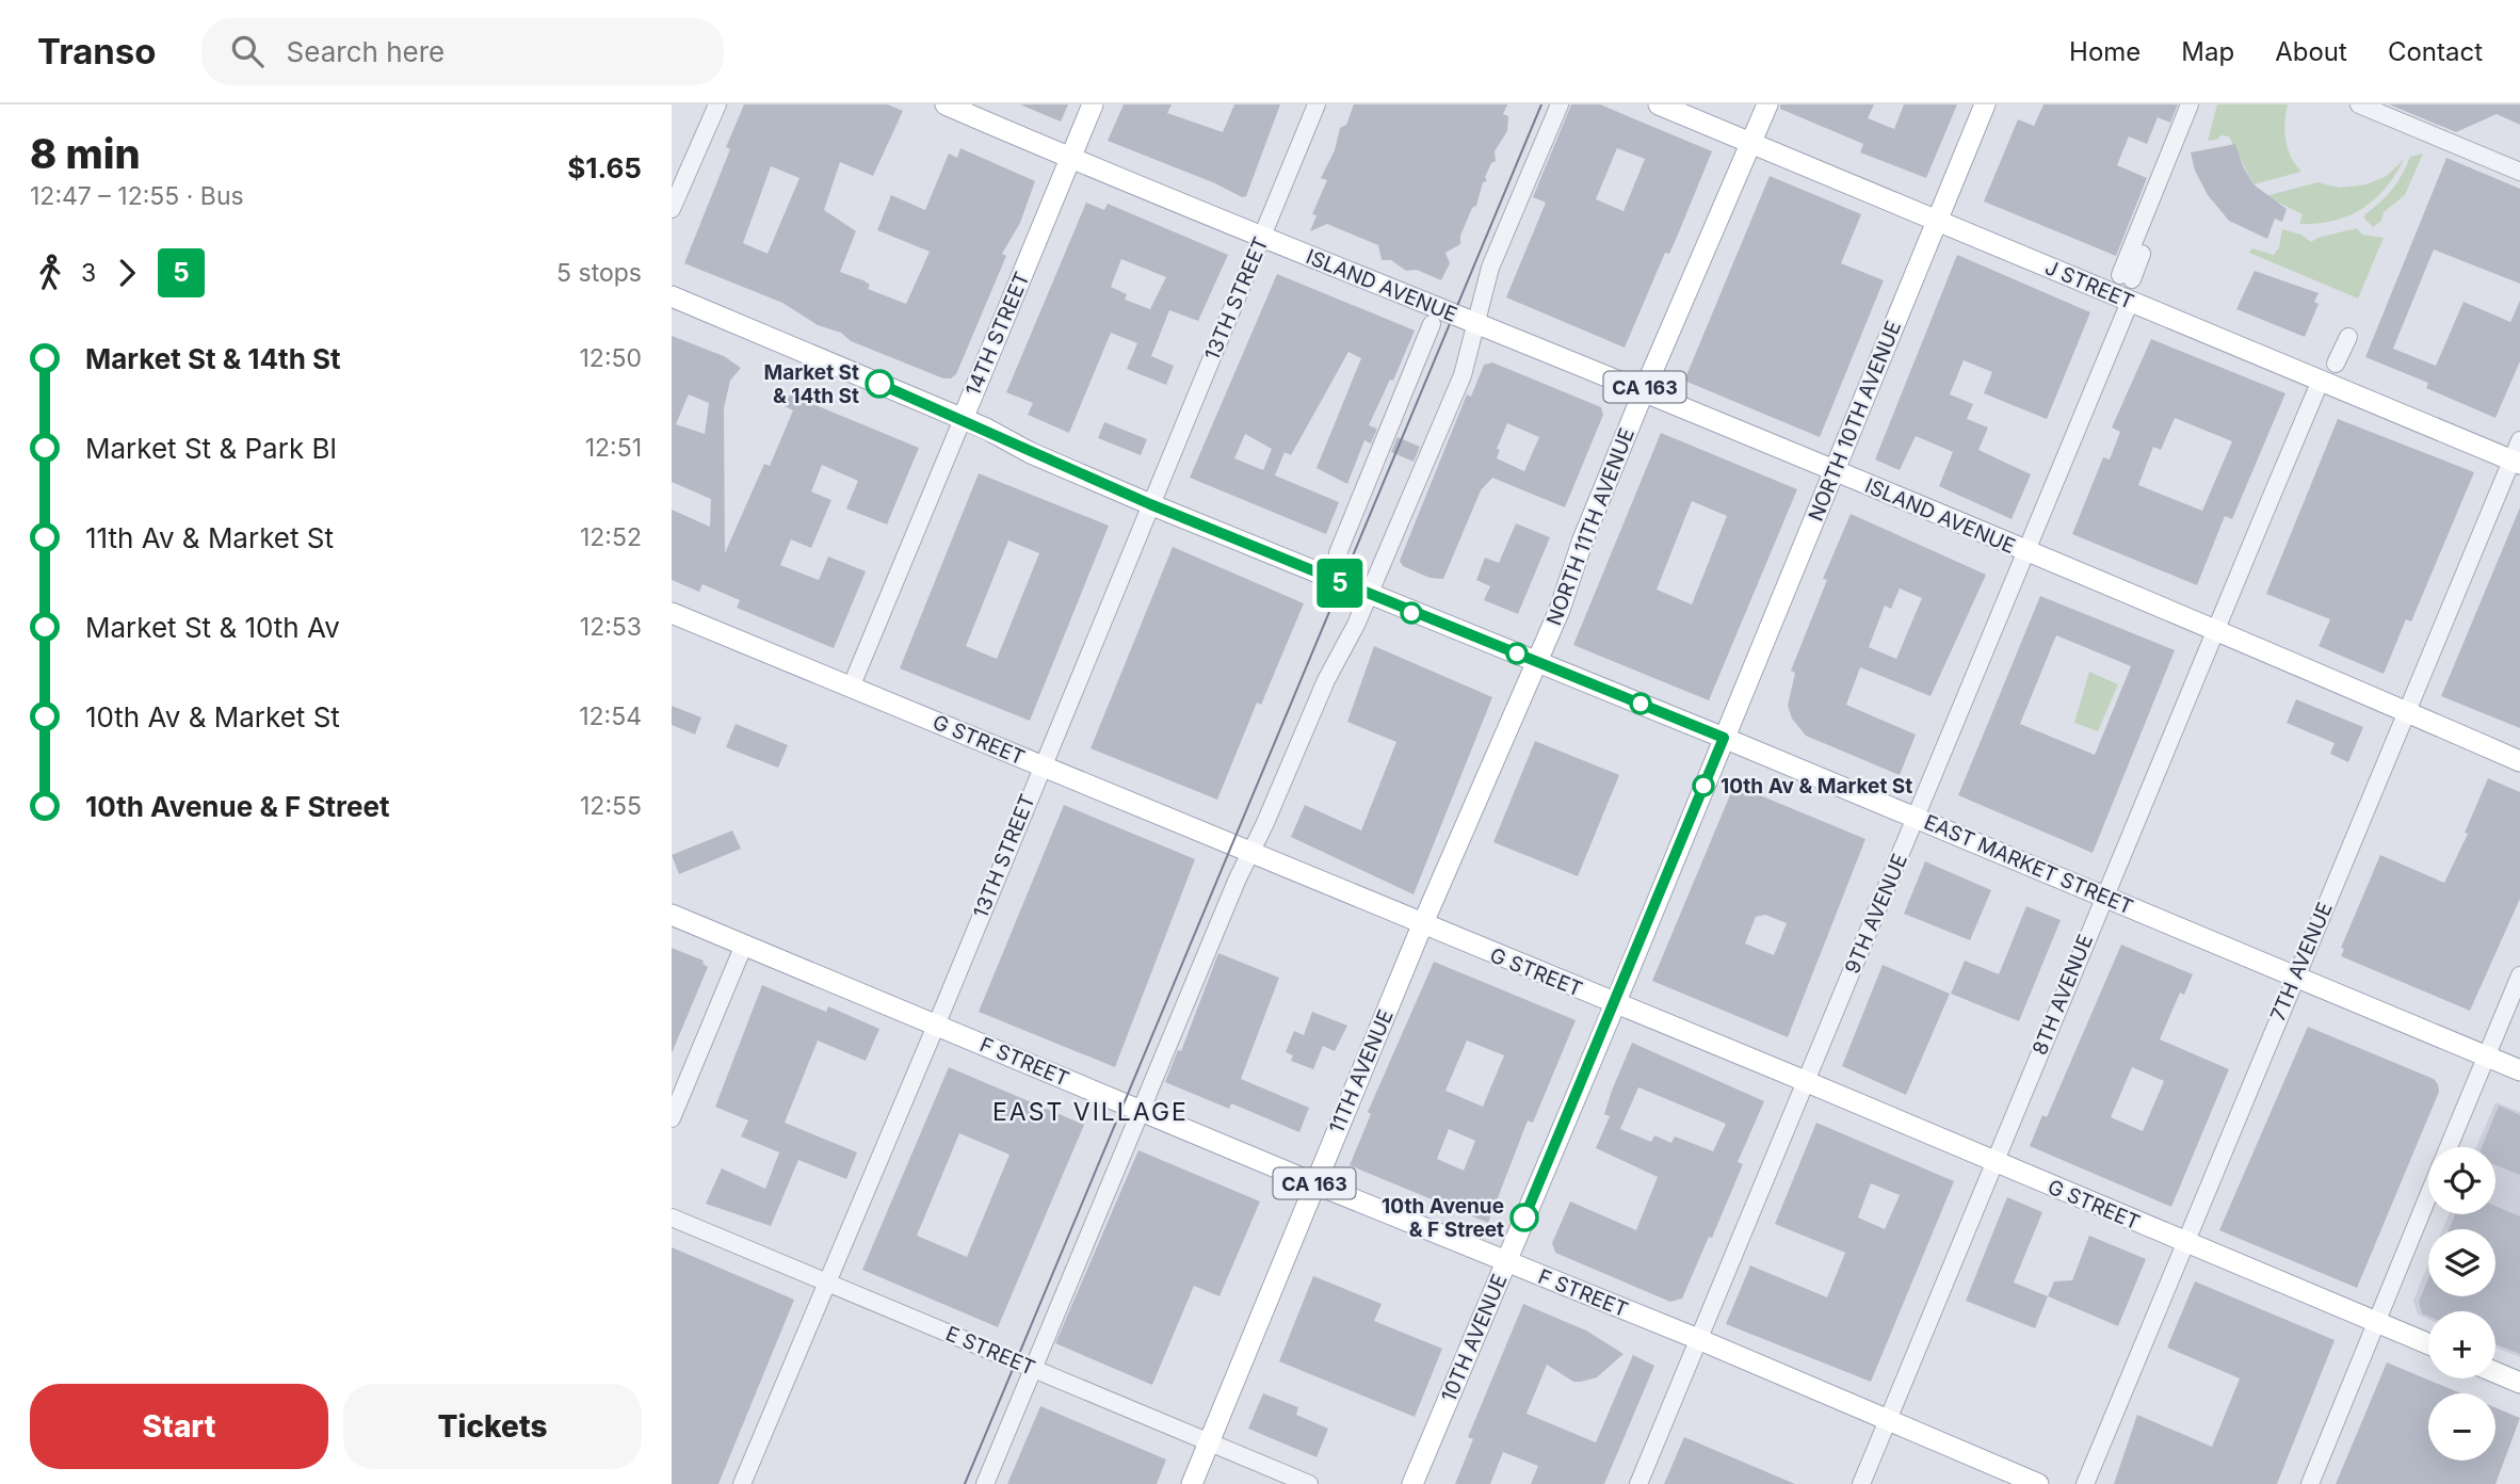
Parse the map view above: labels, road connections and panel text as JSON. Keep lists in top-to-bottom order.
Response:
{
  "streets": {
    "main road": [
      "J STREET",
      "ISLAND AVENUE",
      "14TH STREET",
      "CA 163",
      "NORTH 10TH AVENUE",
      "NORTH 11TH AVENUE",
      "G STREET",
      "EAST MARKET STREET",
      "F STREET",
      "11TH AVENUE",
      "10TH AVENUE"
    ],
    "street": [
      "13TH STREET",
      "9TH AVENUE",
      "7TH AVENUE",
      "8TH AVENUE",
      "E STREET"
    ]
  },
  "crossings": [
    ["J STREET", "NORTH 10TH AVENUE"],
    ["J STREET", "NORTH 11TH AVENUE"],
    ["J STREET", "9TH AVENUE"],
    ["J STREET", "7TH AVENUE"],
    ["J STREET", "8TH AVENUE"],
    ["ISLAND AVENUE", "13TH STREET"],
    ["ISLAND AVENUE", "14TH STREET"],
    ["ISLAND AVENUE", "NORTH 10TH AVENUE"],
    ["ISLAND AVENUE", "NORTH 11TH AVENUE"],
    ["ISLAND AVENUE", "9TH AVENUE"],
    ["ISLAND AVENUE", "7TH AVENUE"],
    ["ISLAND AVENUE", "8TH AVENUE"],
    ["13TH STREET", "G STREET"],
    ["13TH STREET", "EAST MARKET STREET"],
    ["13TH STREET", "F STREET"],
    ["13TH STREET", "E STREET"],
    ["14TH STREET", "G STREET"],
    ["14TH STREET", "EAST MARKET STREET"],
    ["NORTH 10TH AVENUE", "EAST MARKET STREET"],
    ["NORTH 10TH AVENUE", "10TH AVENUE"],
    ["NORTH 11TH AVENUE", "EAST MARKET STREET"],
    ["NORTH 11TH AVENUE", "11TH AVENUE"],
    ["G STREET", "9TH AVENUE"],
    ["G STREET", "7TH AVENUE"],
    ["G STREET", "8TH AVENUE"],
    ["G STREET", "11TH AVENUE"],
    ["G STREET", "10TH AVENUE"],
    ["EAST MARKET STREET", "9TH AVENUE"],
    ["EAST MARKET STREET", "7TH AVENUE"],
    ["EAST MARKET STREET", "8TH AVENUE"],
    ["EAST MARKET STREET", "11TH AVENUE"],
    ["EAST MARKET STREET", "10TH AVENUE"],
    ["9TH AVENUE", "F STREET"],
    ["8TH AVENUE", "F STREET"],
    ["F STREET", "11TH AVENUE"],
    ["F STREET", "10TH AVENUE"],
    ["11TH AVENUE", "E STREET"]
  ],
  "districts": ["EAST VILLAGE"],
  "places": ["Market St & 14th St", "10th Av & Market St", "10th Avenue & F Street"],
  "lines": ["bus line 5"],
  "page": {
    "header": "Transo",
    "search": "Search here",
    "nav": [
      "Home",
      "Map",
      "About",
      "Contact"
    ],
    "heading": ["8 min", "12:47 – 12:55 · Bus", "$1.65"],
    "on_map": "5",
    "legs": ["3", "5", "5 stops"],
    "list": [
      {
        "name": "Market St & 14th St",
        "value": "12:50"
      },
      {
        "name": "Market St & Park Bl",
        "value": "12:51"
      },
      {
        "name": "11th Av & Market St",
        "value": "12:52"
      },
      {
        "name": "Market St & 10th Av",
        "value": "12:53"
      },
      {
        "name": "10th Av & Market St",
        "value": "12:54"
      },
      {
        "name": "10th Avenue & F Street",
        "value": "12:55"
      }
    ],
    "map_buttons": ["+", "−"],
    "buttons": ["Start", "Tickets"]
  }
}
